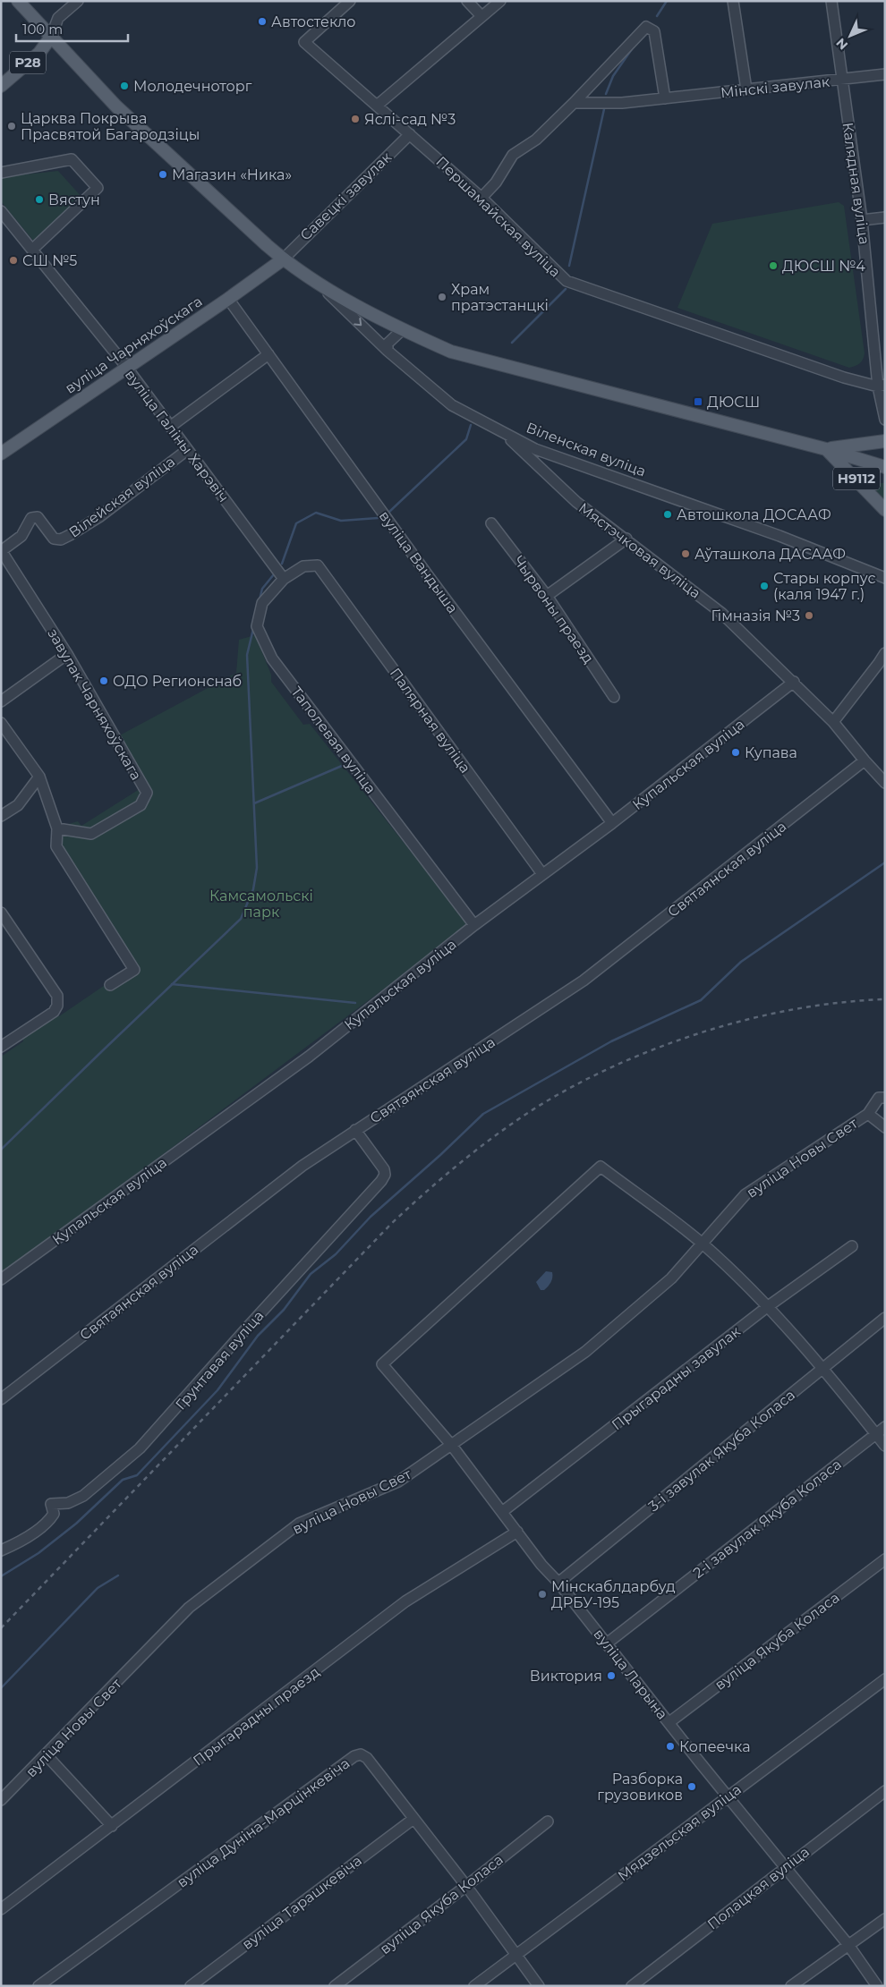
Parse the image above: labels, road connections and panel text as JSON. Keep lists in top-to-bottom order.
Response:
{
  "streets": {
    "main road": [
      "Р28",
      "вуліца Чарняхоўскага",
      "Віленская вуліца",
      "Н9112"
    ],
    "street": [
      "Мінскі завулак",
      "Калядная вуліца",
      "Савецкі завулак",
      "Першамайская вуліца",
      "вуліца Галіны Харэвіч",
      "Вілейская вуліца",
      "Мястэчковая вуліца",
      "вуліца Вандыша",
      "Чырвоны праезд",
      "завулак Чарняхоўскага",
      "Палярная вуліца",
      "Таполевая вуліца",
      "Купальская вуліца",
      "Святаянская вуліца",
      "вуліца Новы Свет",
      "Грунтавая вуліца",
      "Прыгарадны завулак",
      "3-і завулак Якуба Коласа",
      "2-і завулак Якуба Коласа",
      "вуліца Якуба Коласа",
      "вуліца Ларына",
      "Прыгарадны праезд",
      "вуліца Дуніна-Марцінкевіча",
      "Мядзельская вуліца",
      "Полацкая вуліца",
      "вуліца Тарашкевіча"
    ]
  },
  "crossings": [
    ["Р28", "Віленская вуліца"],
    ["Мінскі завулак", "Калядная вуліца"],
    ["Калядная вуліца", "Першамайская вуліца"],
    ["Савецкі завулак", "Першамайская вуліца"],
    ["Савецкі завулак", "вуліца Чарняхоўскага"],
    ["Савецкі завулак", "Віленская вуліца"],
    ["вуліца Чарняхоўскага", "вуліца Галіны Харэвіч"],
    ["вуліца Чарняхоўскага", "Віленская вуліца"],
    ["вуліца Чарняхоўскага", "вуліца Вандыша"],
    ["вуліца Галіны Харэвіч", "Вілейская вуліца"],
    ["вуліца Галіны Харэвіч", "Таполевая вуліца"],
    ["Віленская вуліца", "Н9112"],
    ["Віленская вуліца", "Мястэчковая вуліца"],
    ["Вілейская вуліца", "завулак Чарняхоўскага"],
    ["Мястэчковая вуліца", "Купальская вуліца"],
    ["Мястэчковая вуліца", "Святаянская вуліца"],
    ["вуліца Вандыша", "Купальская вуліца"],
    ["Палярная вуліца", "Таполевая вуліца"],
    ["Палярная вуліца", "Купальская вуліца"],
    ["Таполевая вуліца", "Купальская вуліца"],
    ["Святаянская вуліца", "Грунтавая вуліца"],
    ["вуліца Новы Свет", "вуліца Ларына"],
    ["Прыгарадны завулак", "вуліца Ларына"],
    ["3-і завулак Якуба Коласа", "вуліца Ларына"],
    ["2-і завулак Якуба Коласа", "вуліца Ларына"],
    ["вуліца Якуба Коласа", "вуліца Ларына"],
    ["вуліца Якуба Коласа", "вуліца Дуніна-Марцінкевіча"],
    ["вуліца Ларына", "Прыгарадны праезд"],
    ["вуліца Ларына", "Мядзельская вуліца"],
    ["вуліца Ларына", "Полацкая вуліца"],
    ["вуліца Дуніна-Марцінкевіча", "Мядзельская вуліца"],
    ["вуліца Дуніна-Марцінкевіча", "вуліца Тарашкевіча"]
  ],
  "parks": ["Камсамольскі парк"],
  "places": {
    "other": [
      "Автостекло",
      "Молодечноторг",
      "Яслі-сад №3",
      "Царква Покрыва Прасвятой Багародзіцы",
      "Магазин «Ника»",
      "Вястун",
      "СШ №5",
      "ДЮСШ №4",
      "Храм пратэстанцкі",
      "Автошкола ДОСААФ",
      "Аўташкола ДАСААФ",
      "Стары корпус (каля 1947 г.)",
      "Гімназія №3",
      "ОДО Регионснаб",
      "Купава",
      "Мінскаблдарбуд ДРБУ-195",
      "Виктория",
      "Копеечка",
      "Разборка грузовиков"
    ],
    "transit": ["ДЮСШ"]
  },
  "scale_bar": "100 m",
  "north": "bottom left"
}
